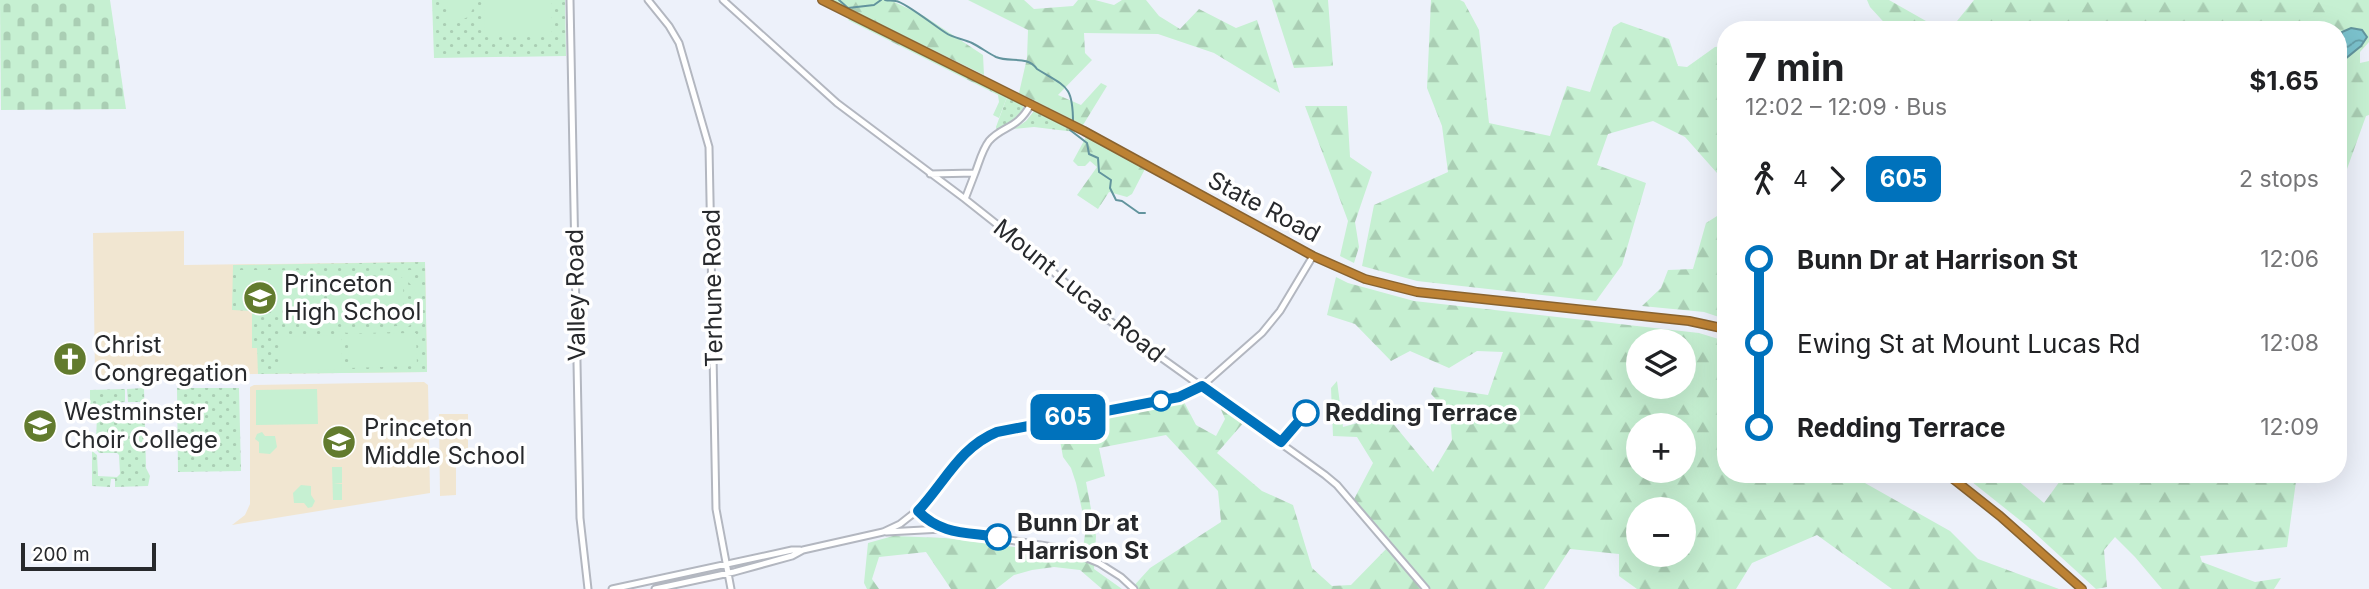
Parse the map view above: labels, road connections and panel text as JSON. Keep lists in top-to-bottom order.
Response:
{
  "streets": {
    "highway": ["State Road"],
    "street": ["Terhune Road", "Mount Lucas Road", "Valley Road"]
  },
  "places": {
    "school or university": ["Princeton High School", "Westminster Choir College", "Princeton Middle School"],
    "church": ["Christ Congregation"],
    "other": ["Redding Terrace", "Bunn Dr at Harrison St"]
  },
  "lines": ["bus line 605"],
  "scale_bar": "200 m",
  "page": {
    "on_map": "605",
    "heading": ["7 min", "12:02 – 12:09 · Bus", "$1.65"],
    "legs": ["4", "605", "2 stops"],
    "list": [
      {
        "name": "Bunn Dr at Harrison St",
        "value": "12:06"
      },
      {
        "name": "Ewing St at Mount Lucas Rd",
        "value": "12:08"
      },
      {
        "name": "Redding Terrace",
        "value": "12:09"
      }
    ],
    "map_buttons": ["+", "−"],
    "scale": "200 m"
  }
}
